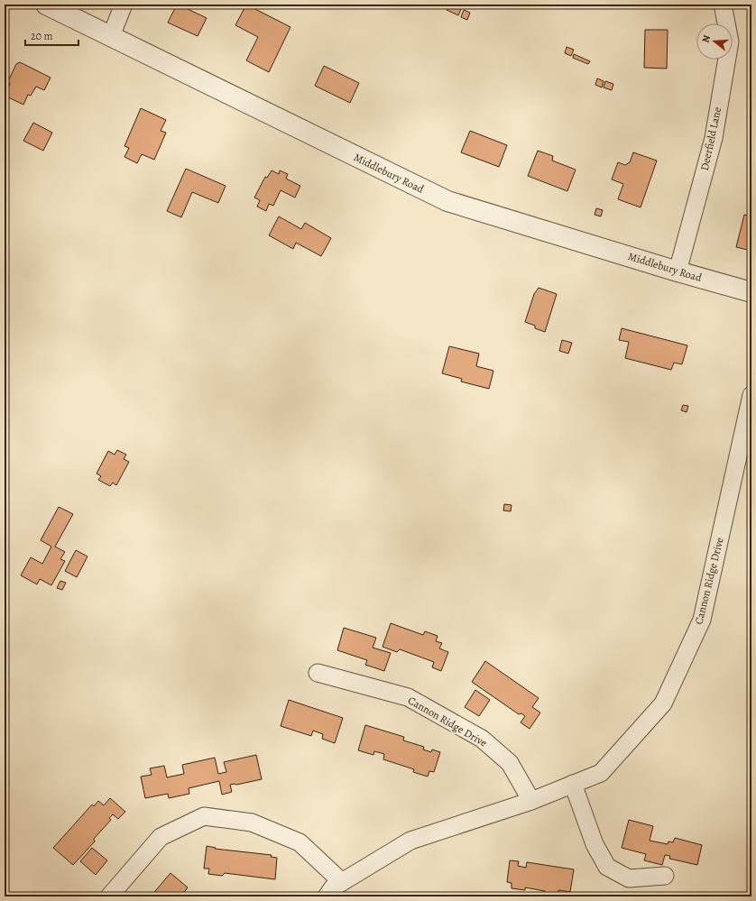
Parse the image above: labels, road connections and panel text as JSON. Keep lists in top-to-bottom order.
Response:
{
  "streets": {
    "street": ["Deerfield Lane", "Middlebury Road", "Cannon Ridge Drive"]
  },
  "crossings": [
    ["Deerfield Lane", "Middlebury Road"]
  ],
  "scale_bar": "20 m",
  "north": "left"
}
